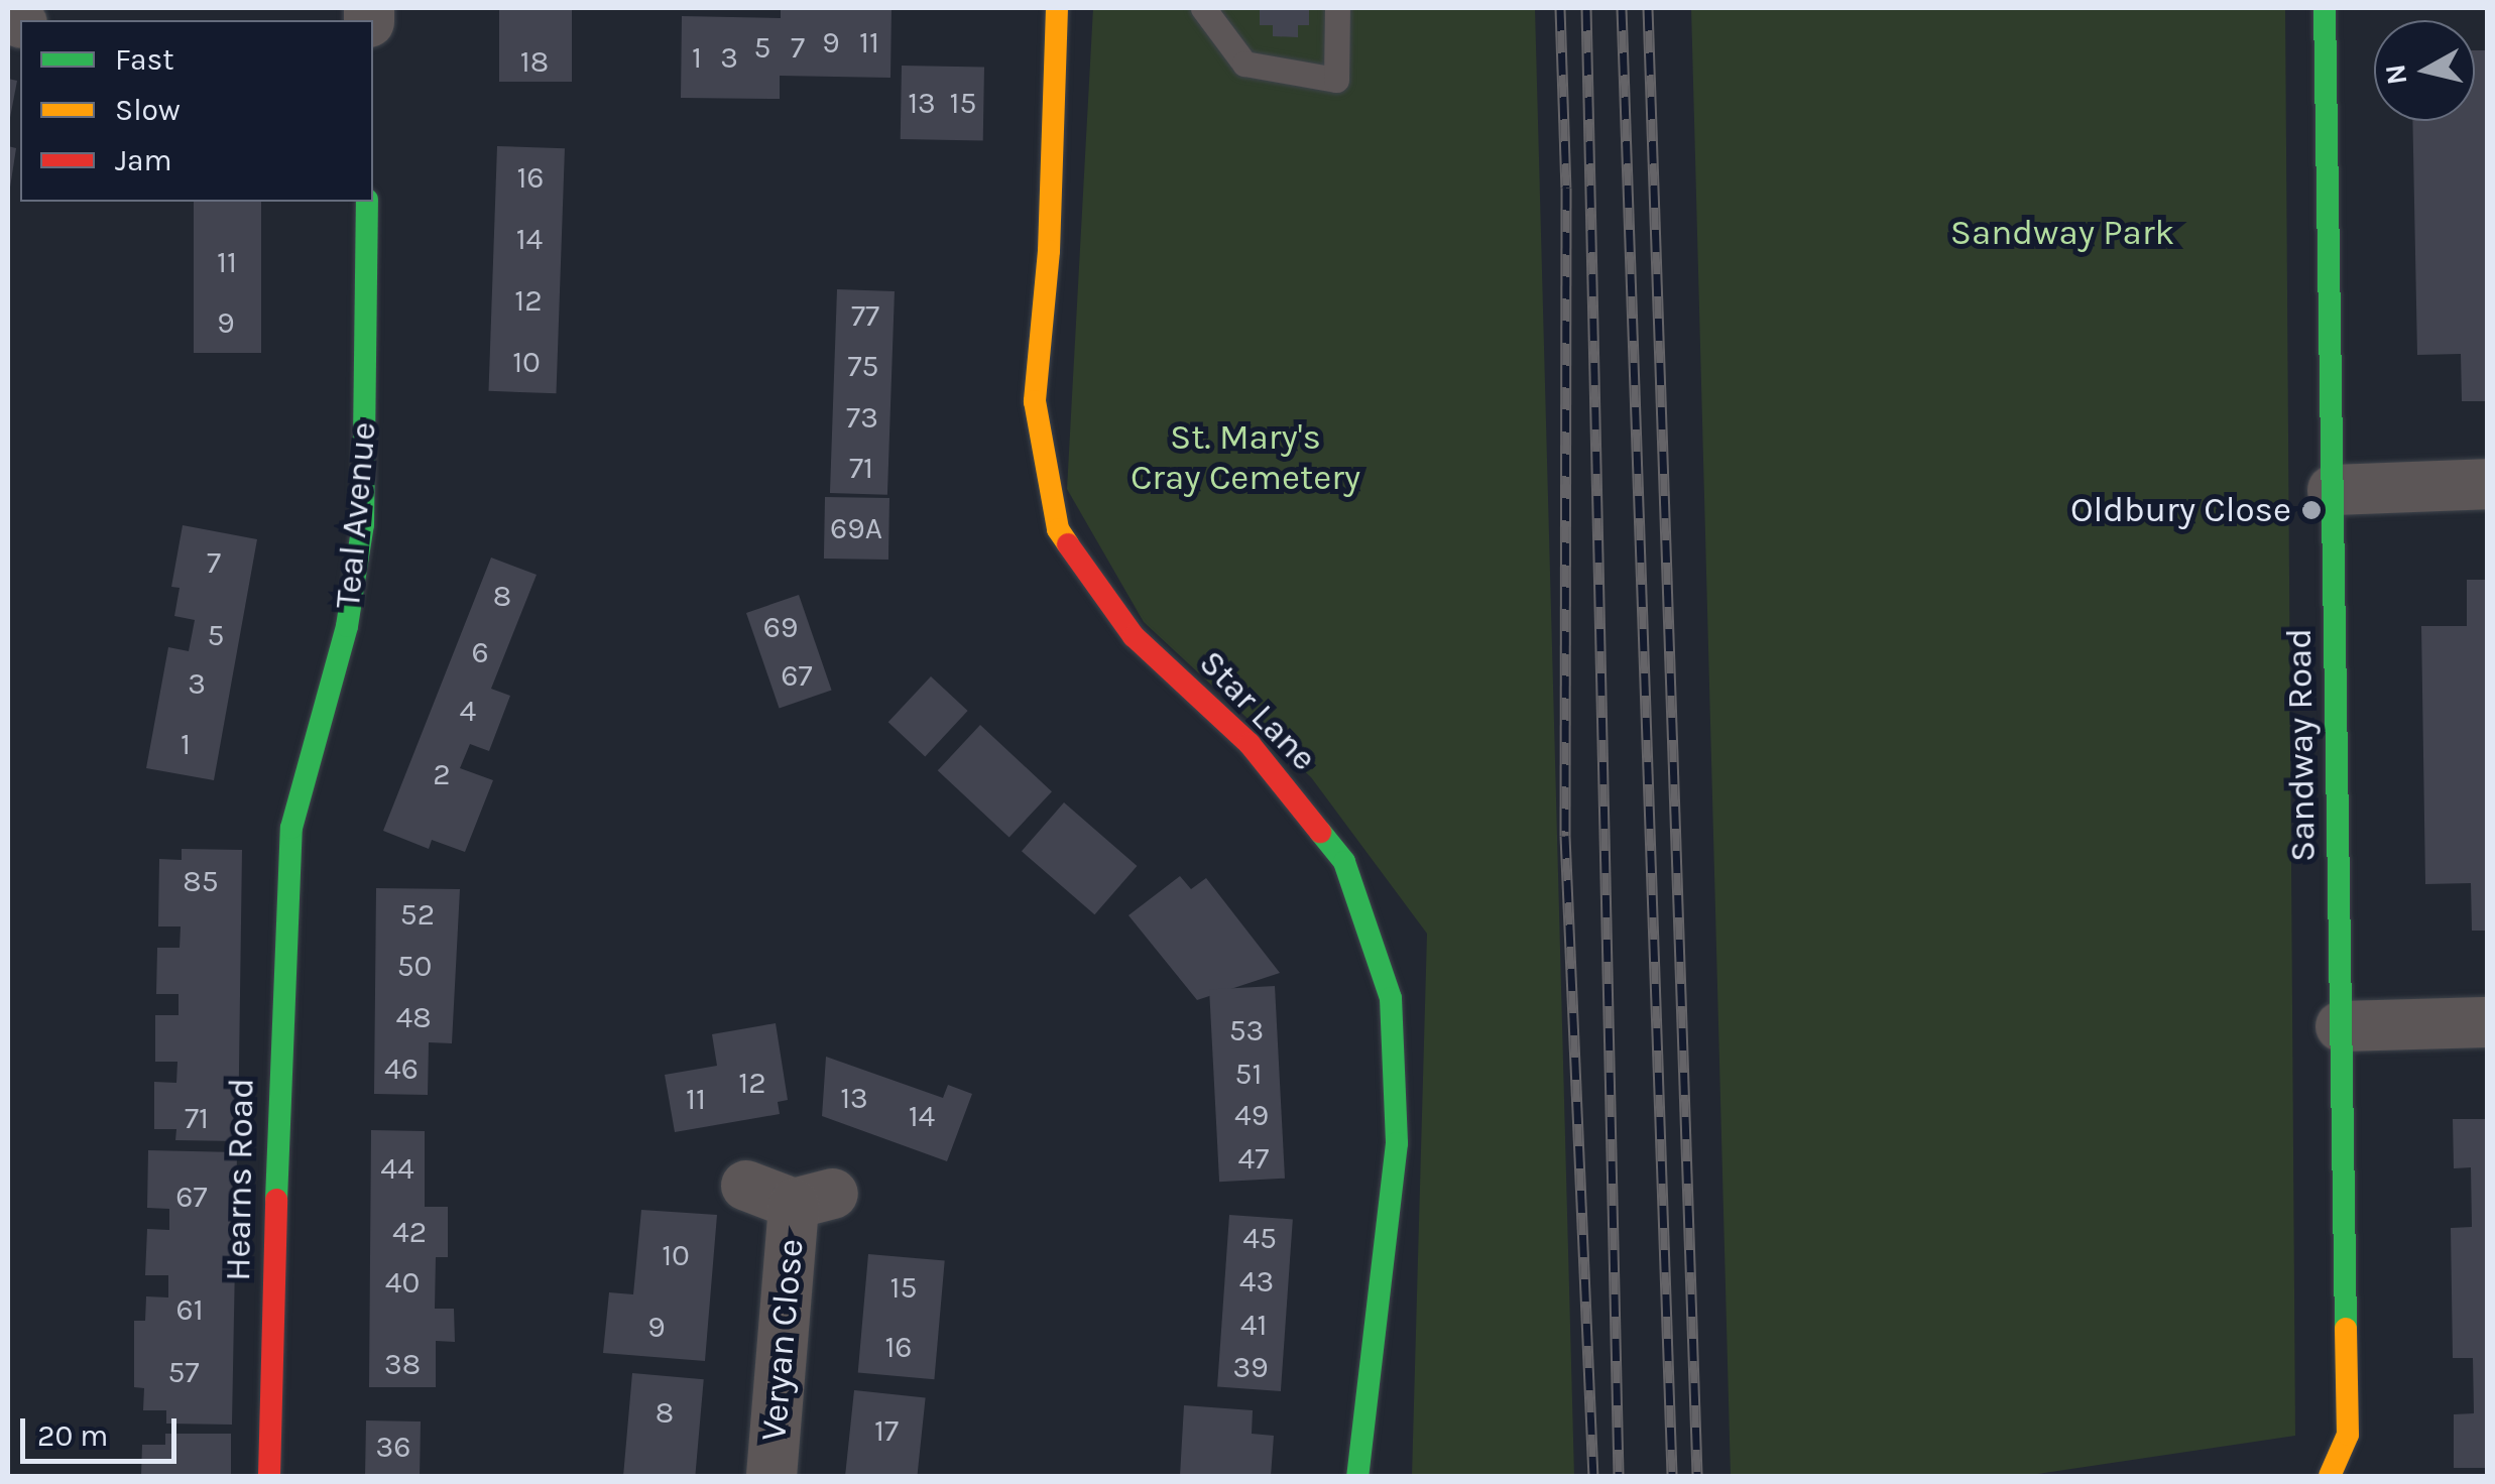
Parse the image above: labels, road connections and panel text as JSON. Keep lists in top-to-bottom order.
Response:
{
  "streets": {
    "street": [
      "Teal Avenue",
      "Star Lane",
      "Sandway Road",
      "Hearns Road",
      "Veryan Close"
    ]
  },
  "crossings": [
    ["Teal Avenue", "Hearns Road"]
  ],
  "parks": ["Sandway Park", "St. Mary's Cray Cemetery"],
  "places": ["Oldbury Close"],
  "house_numbers": [
    "9",
    "11",
    "5",
    "7",
    "1",
    "3",
    "18",
    "13",
    "15",
    "16",
    "14",
    "11",
    "12",
    "77",
    "9",
    "10",
    "75",
    "73",
    "71",
    "69A",
    "7",
    "8",
    "69",
    "5",
    "6",
    "67",
    "3",
    "4",
    "1",
    "2",
    "85",
    "52",
    "50",
    "48",
    "53",
    "46",
    "51",
    "12",
    "13",
    "11",
    "49",
    "14",
    "71",
    "47",
    "44",
    "67",
    "42",
    "45",
    "10",
    "43",
    "40",
    "15",
    "61",
    "41",
    "9",
    "16",
    "38",
    "39",
    "57",
    "8",
    "17",
    "36"
  ],
  "legend": ["Fast", "Slow", "Jam"],
  "scale_bar": "20 m",
  "north": "left"
}
